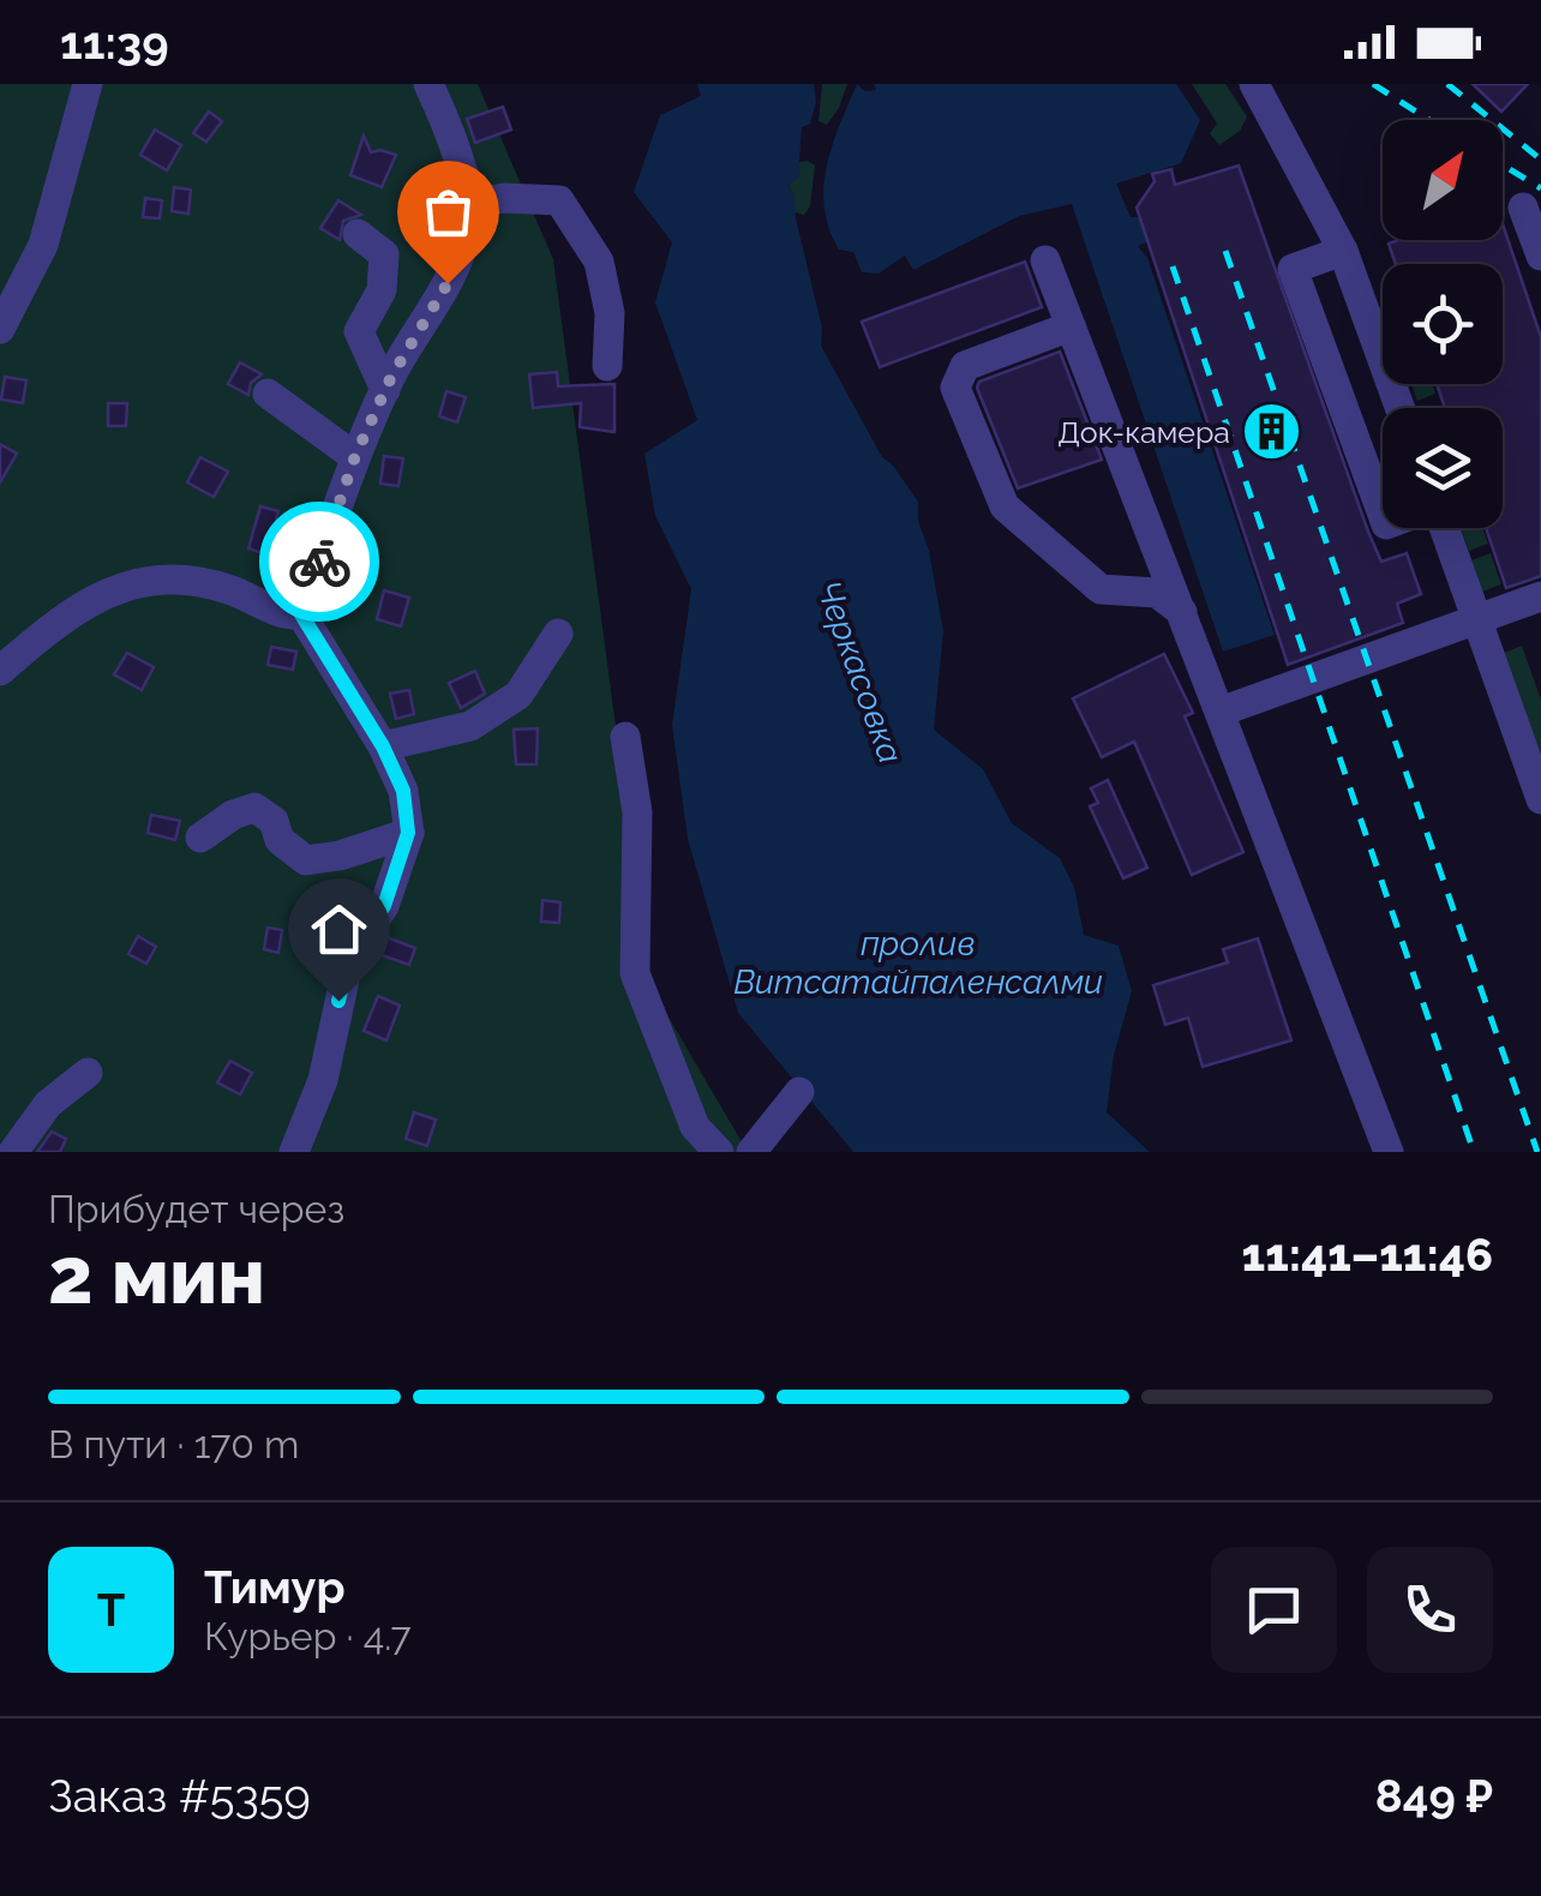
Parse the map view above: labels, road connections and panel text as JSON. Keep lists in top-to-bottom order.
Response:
{
  "water": ["Черкасовка", "пролив Витсатайпаленсалми"],
  "places": {
    "building": ["Док-камера"]
  },
  "north": "top right",
  "page": {
    "status": "11:39",
    "heading": ["2 мин", "Прибудет через", "11:41–11:46"],
    "panel": [
      "Тимур",
      "Курьер · 4.7",
      "Заказ #5359",
      "849 ₽"
    ],
    "bar": "В пути · 170 m",
    "round": "Т"
  }
}
